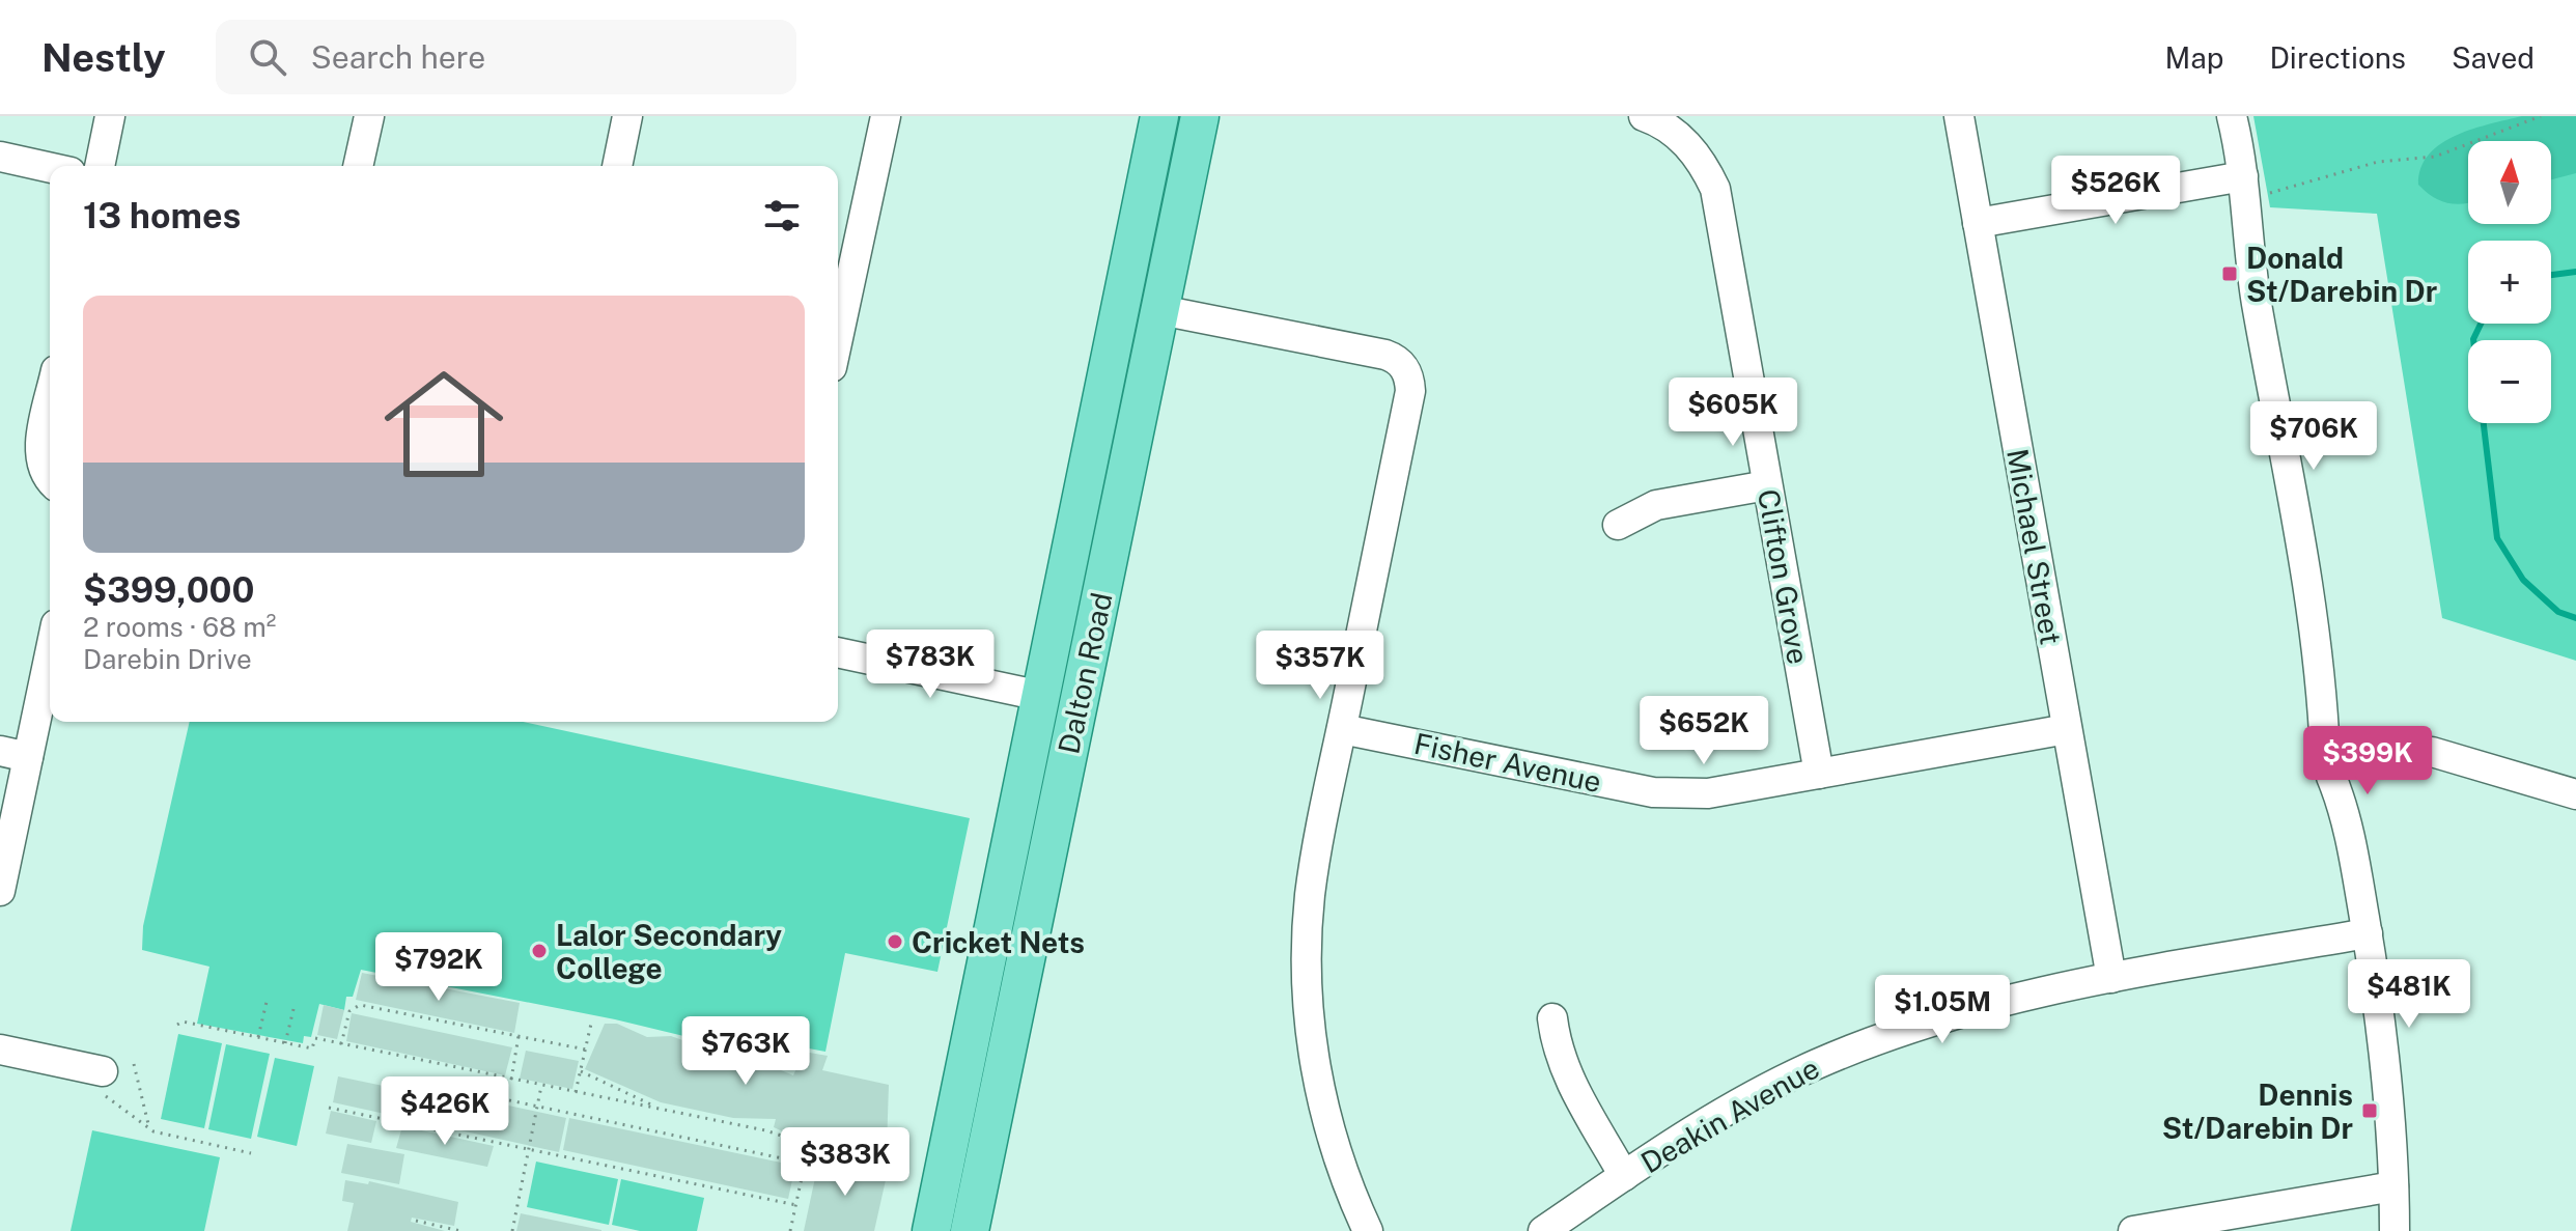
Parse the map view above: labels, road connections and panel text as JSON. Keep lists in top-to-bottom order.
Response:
{
  "streets": {
    "main road": ["Dalton Road"],
    "street": [
      "Michael Street",
      "Clifton Grove",
      "Fisher Avenue",
      "Deakin Avenue"
    ]
  },
  "crossings": [
    ["Michael Street", "Fisher Avenue"],
    ["Michael Street", "Deakin Avenue"],
    ["Clifton Grove", "Fisher Avenue"]
  ],
  "places": {
    "transit": ["Donald St/Darebin Dr", "Dennis St/Darebin Dr"],
    "other": ["Cricket Nets", "Lalor Secondary College"]
  },
  "north": "top",
  "page": {
    "header": "Nestly",
    "search": "Search here",
    "nav": ["Map", "Directions", "Saved"],
    "map_buttons": ["+", "−"],
    "price": [
      "$526K",
      "$605K",
      "$706K",
      "$783K",
      "$357K",
      "$652K",
      "$399K",
      "$792K",
      "$481K",
      "$1.05M",
      "$763K",
      "$426K",
      "$383K"
    ],
    "heading": "13 homes",
    "list": [
      {
        "name": "$399,000",
        "note": "2 rooms · 68 m² · Darebin Drive"
      }
    ]
  }
}
